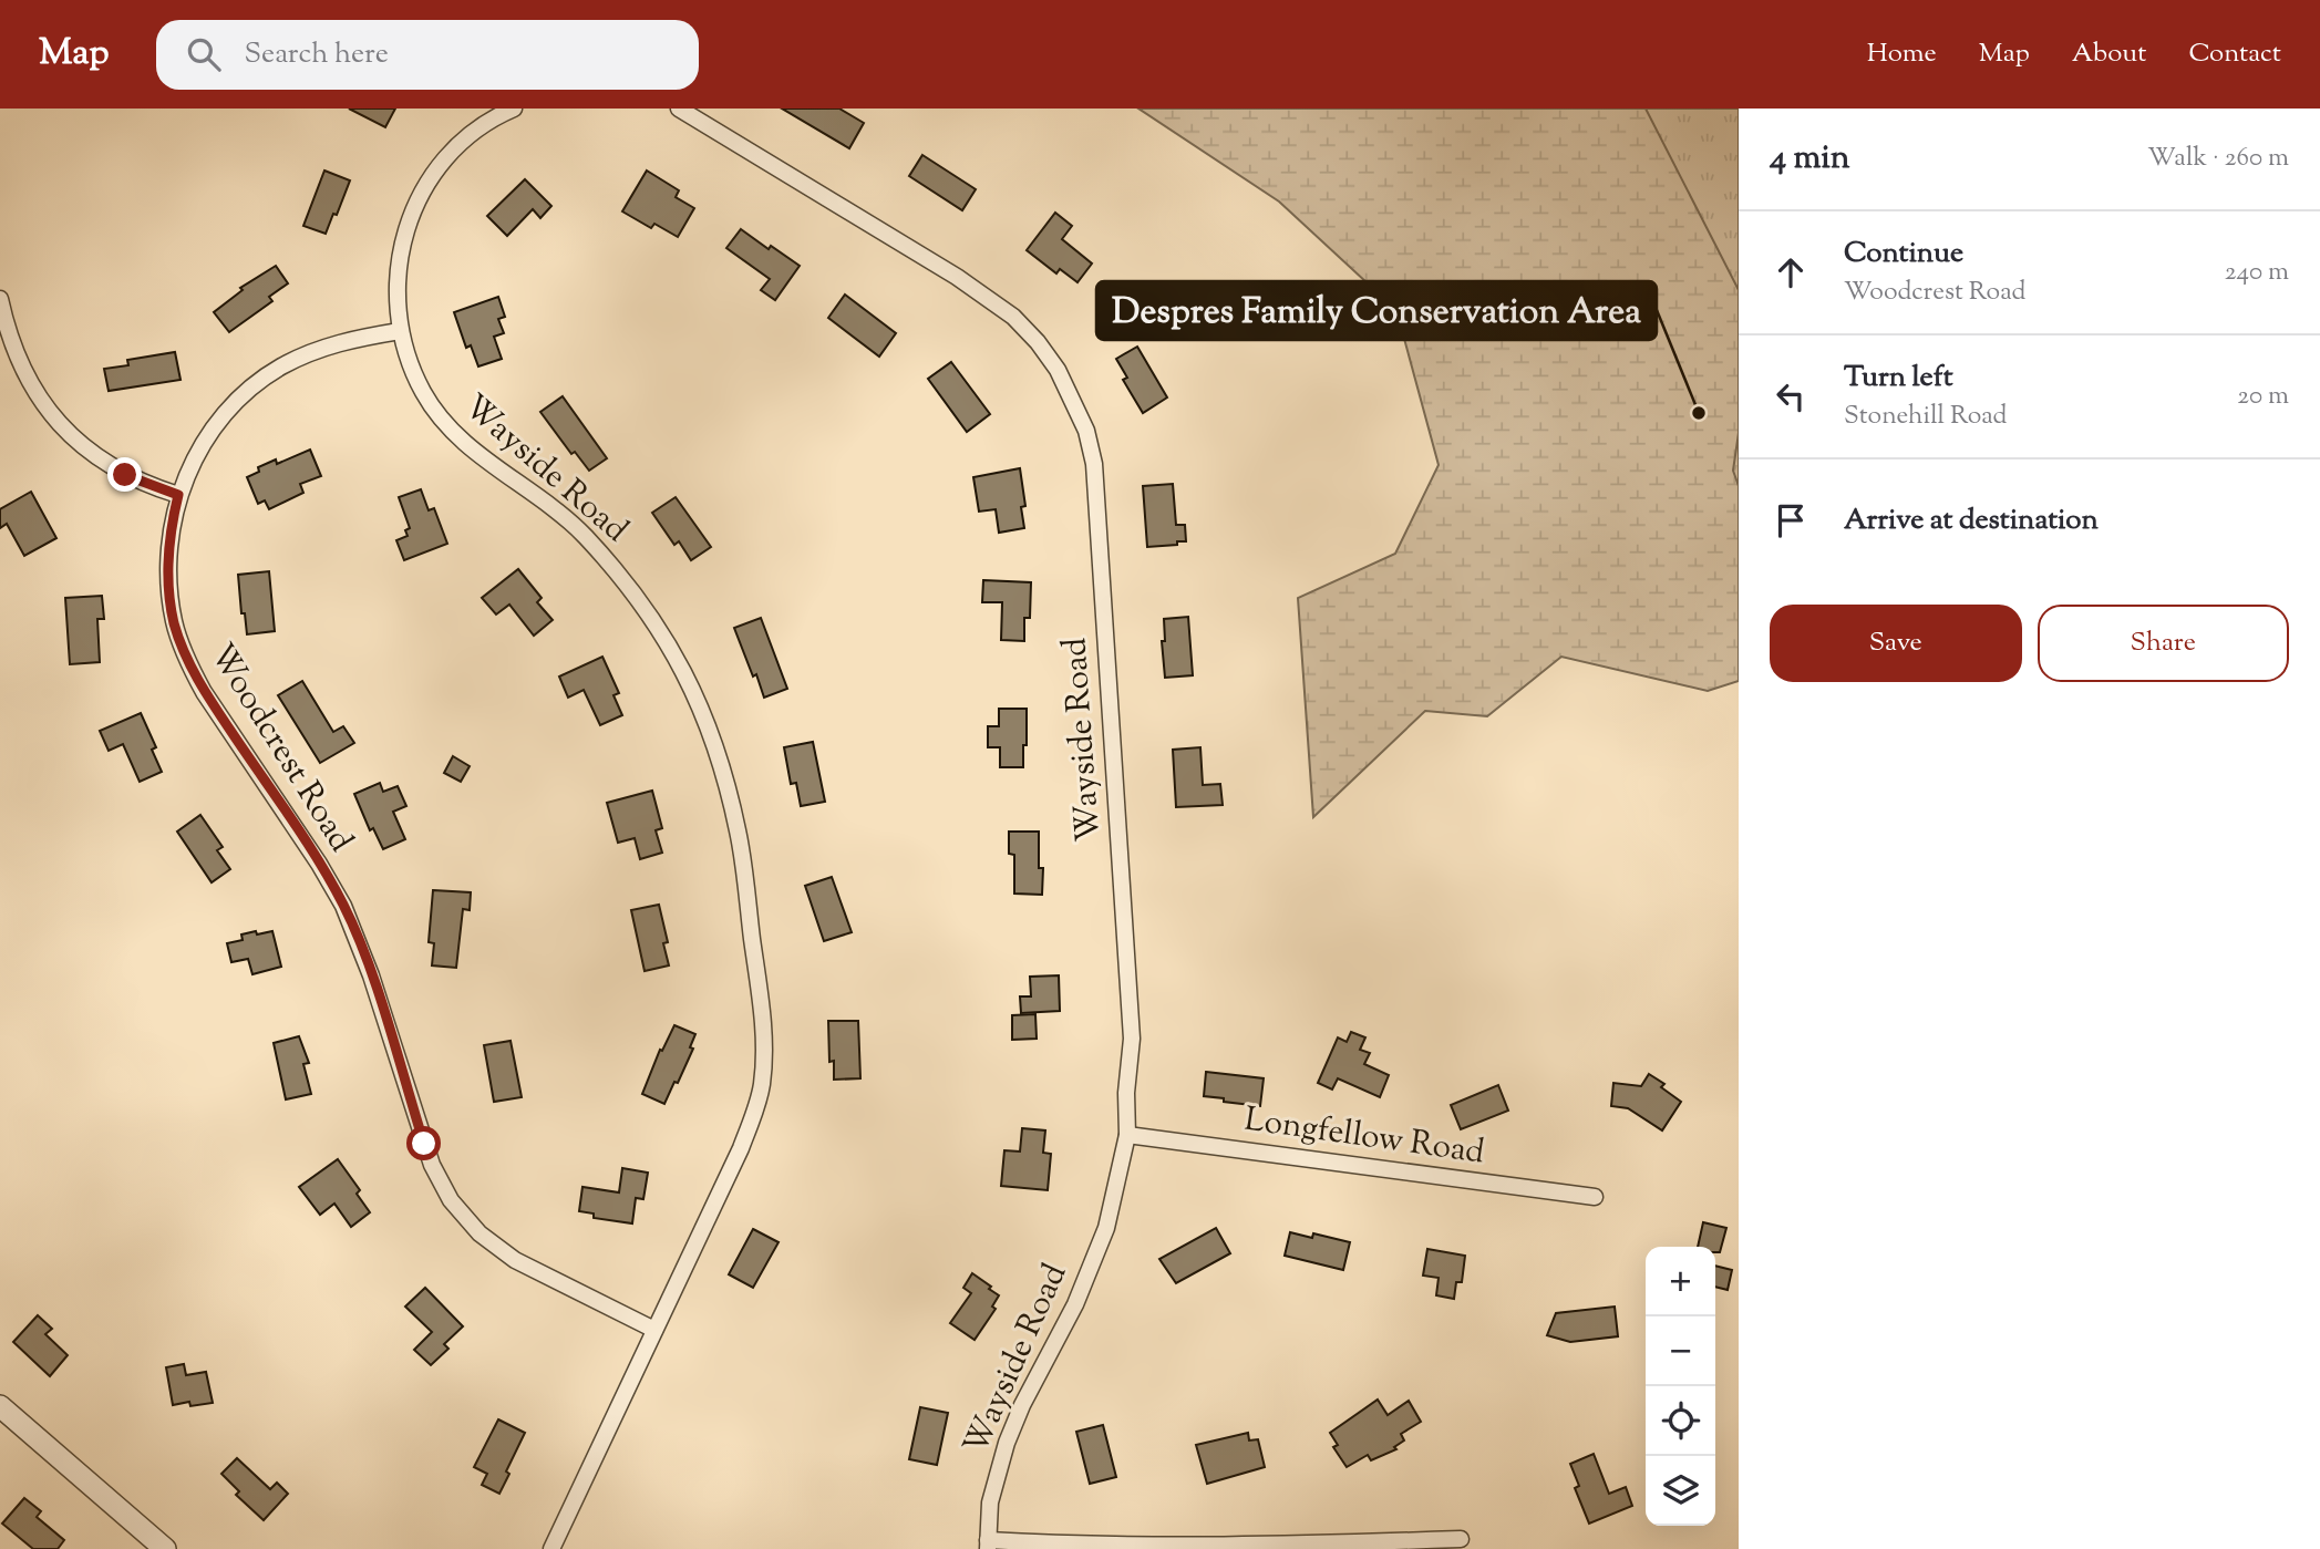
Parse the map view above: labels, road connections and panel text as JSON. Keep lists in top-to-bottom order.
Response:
{
  "streets": {
    "street": ["Wayside Road", "Woodcrest Road", "Longfellow Road"]
  },
  "crossings": [
    ["Wayside Road", "Woodcrest Road"],
    ["Wayside Road", "Longfellow Road"]
  ],
  "places": ["Despres Family Conservation Area"],
  "page": {
    "header": "Map",
    "search": "Search here",
    "nav": [
      "Home",
      "Map",
      "About",
      "Contact"
    ],
    "heading": ["4 min", "Walk · 260 m"],
    "list": [
      ["Continue", "Woodcrest Road", "240 m"],
      ["Turn left", "Stonehill Road", "20 m"],
      "Arrive at destination"
    ],
    "buttons": ["Save", "Share"],
    "map_buttons": ["+", "−"]
  }
}
